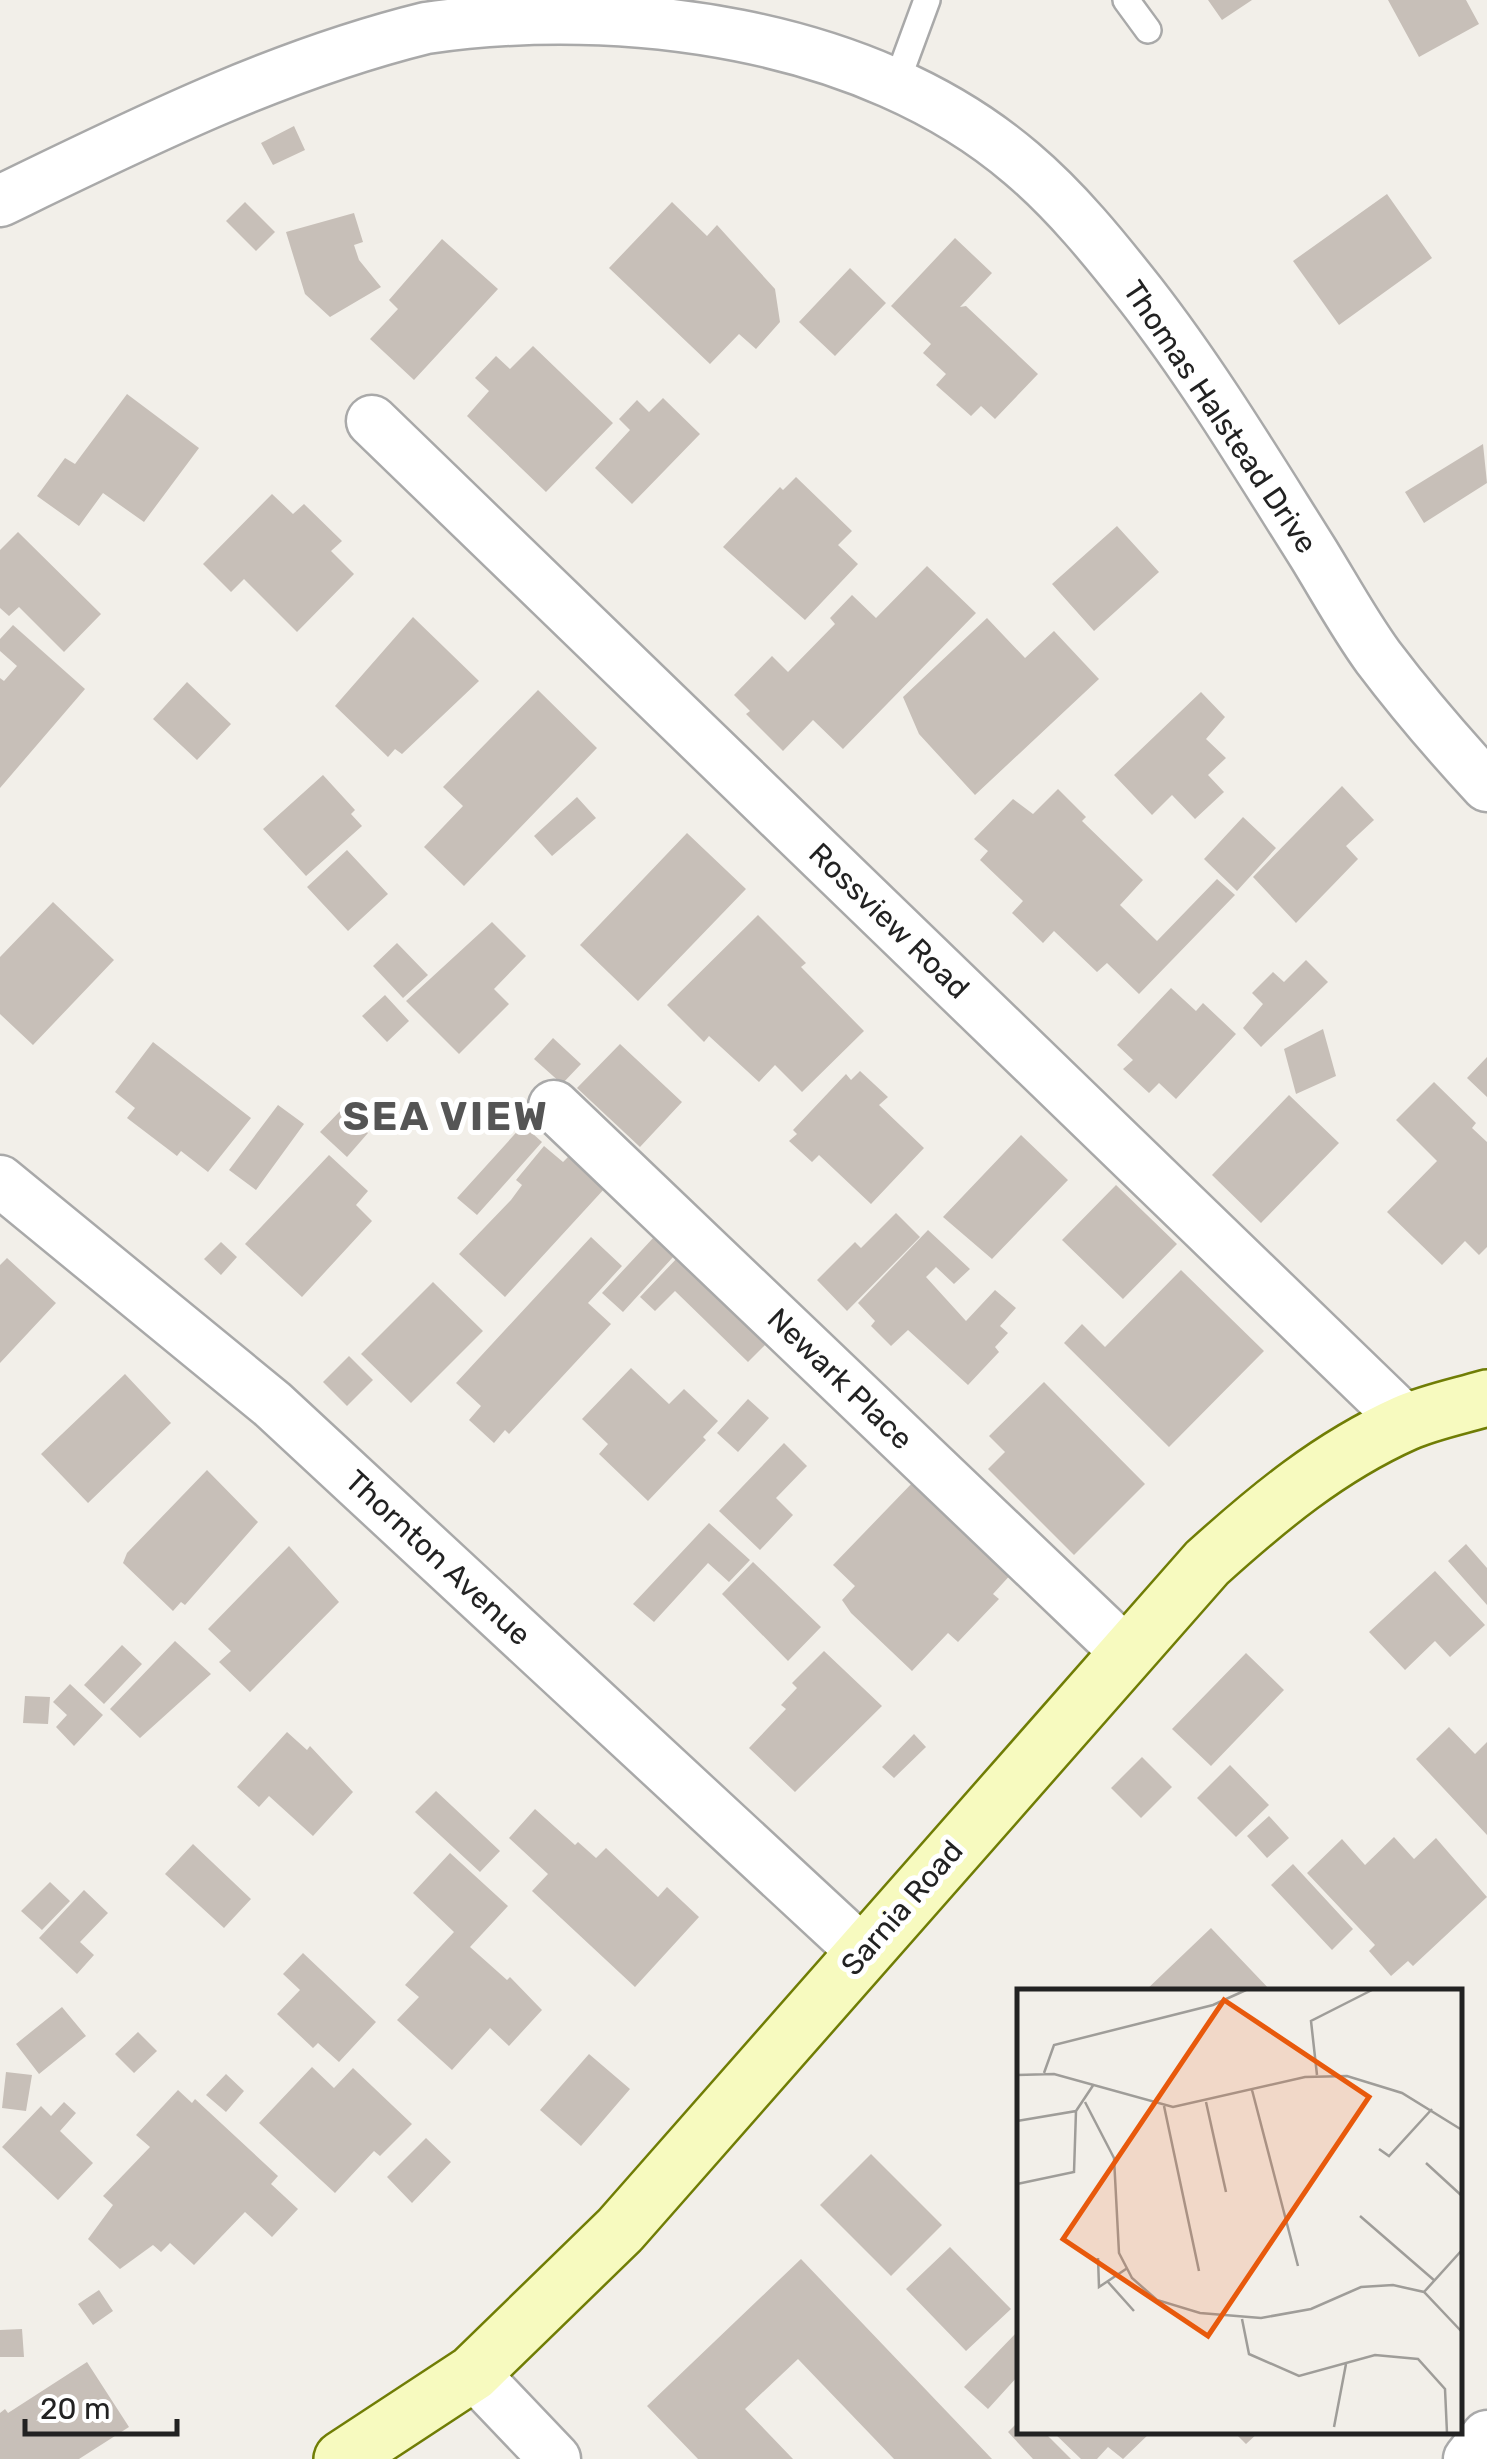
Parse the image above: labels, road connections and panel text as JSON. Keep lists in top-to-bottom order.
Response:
{
  "streets": {
    "main road": ["Sarnia Road"],
    "street": [
      "Thomas Halstead Drive",
      "Rossview Road",
      "Newark Place",
      "Thornton Avenue"
    ]
  },
  "crossings": [
    ["Rossview Road", "Sarnia Road"],
    ["Newark Place", "Sarnia Road"],
    ["Thornton Avenue", "Sarnia Road"]
  ],
  "districts": ["SEA VIEW"],
  "scale_bar": "20 m"
}
